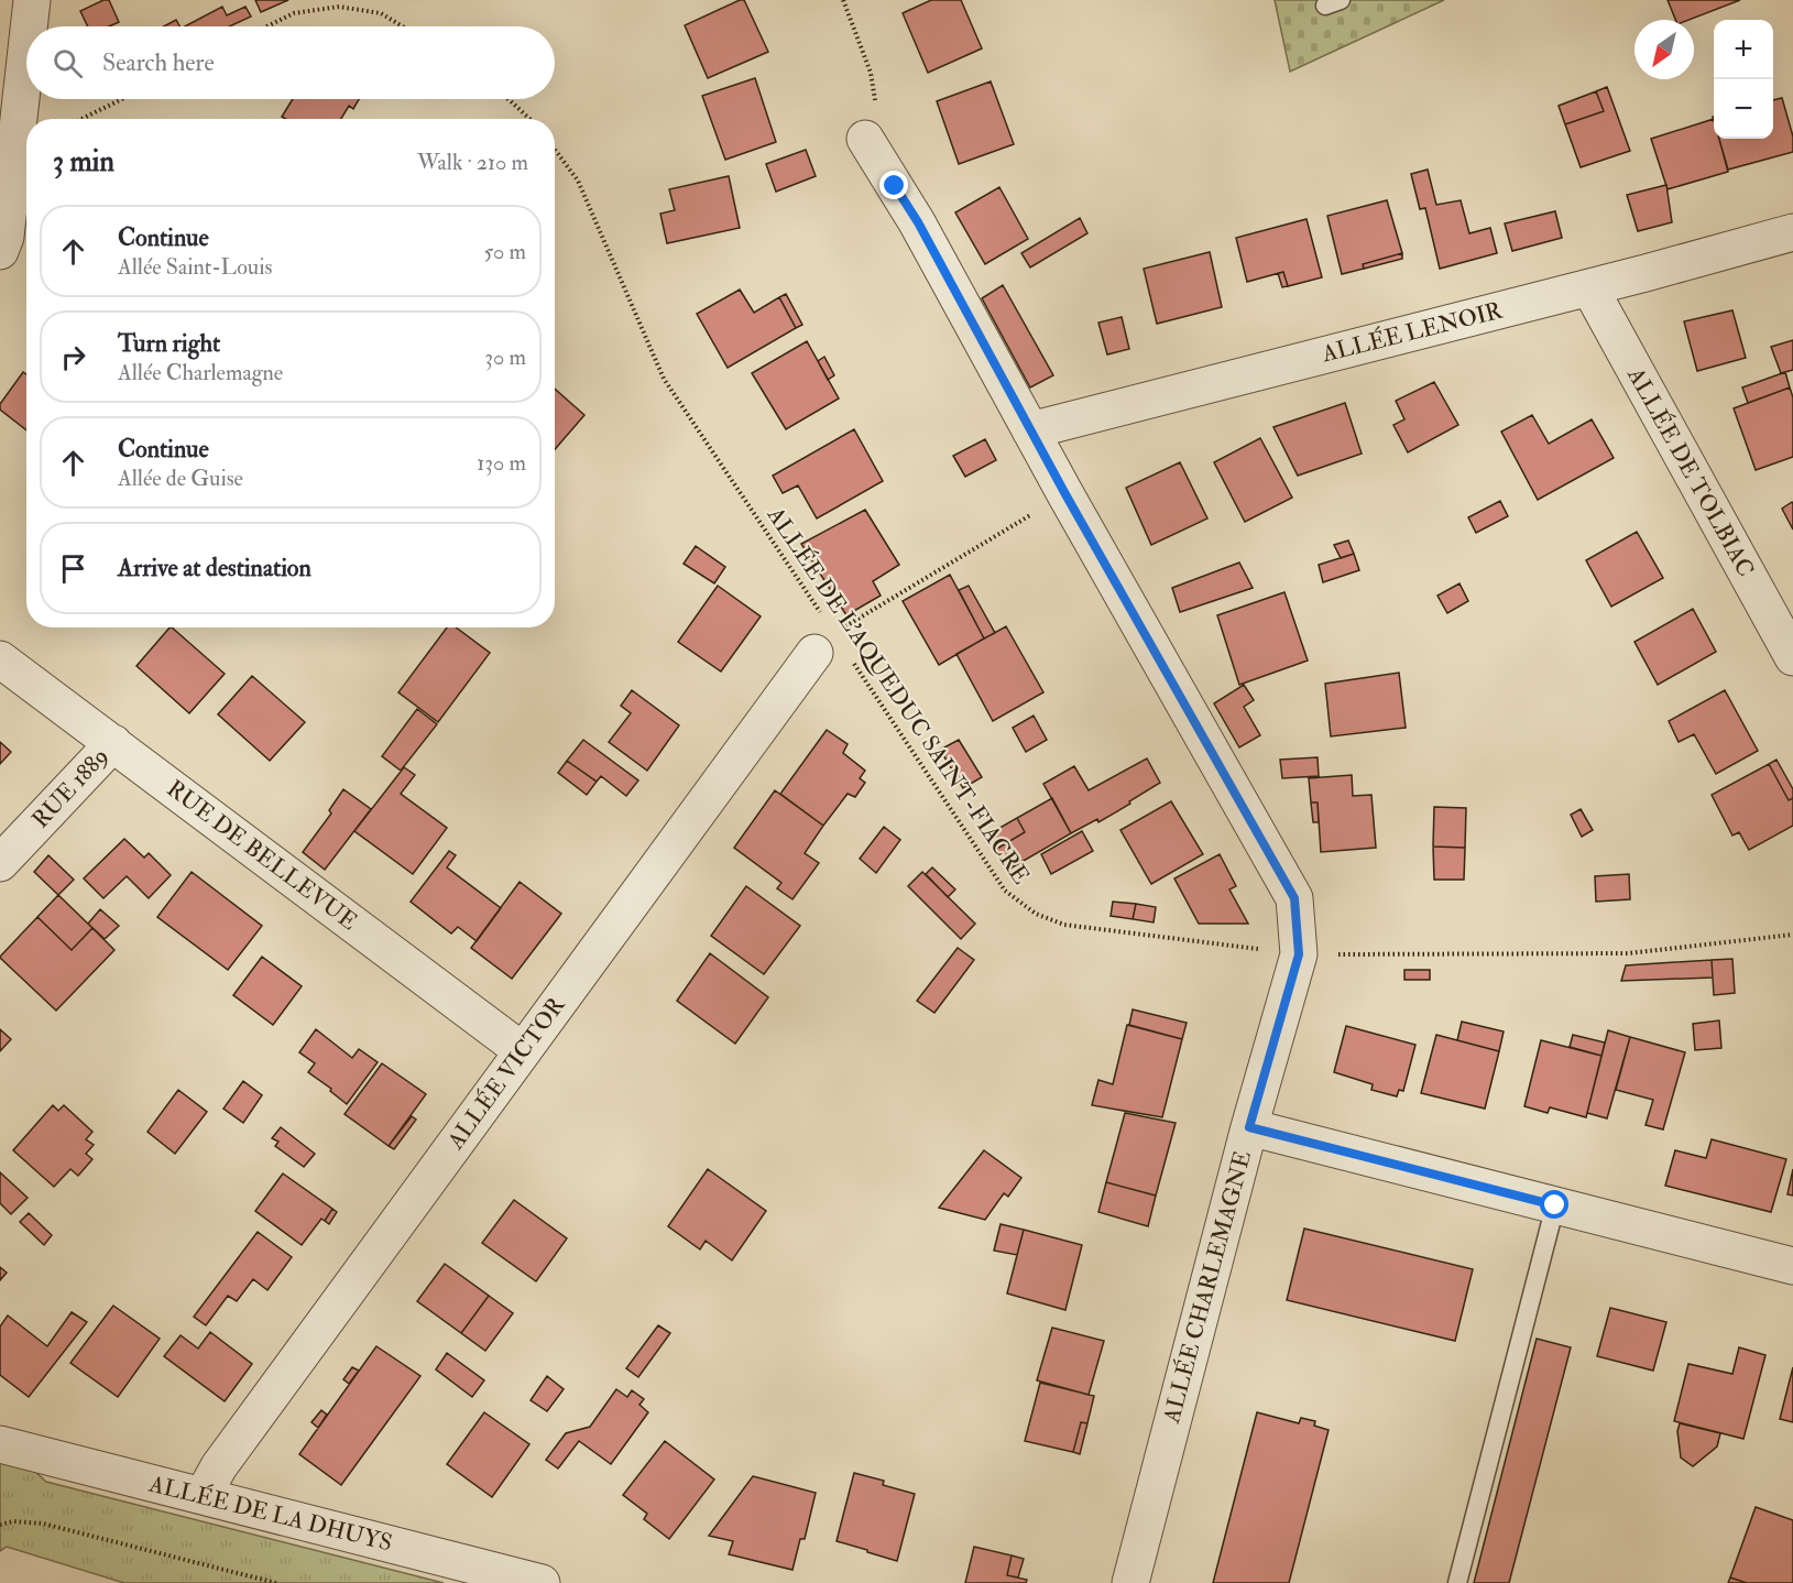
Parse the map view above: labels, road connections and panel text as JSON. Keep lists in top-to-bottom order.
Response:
{
  "streets": {
    "street": [
      "ALLÉE LENOIR",
      "ALLÉE DE TOLBIAC",
      "RUE 1889",
      "RUE DE BELLEVUE",
      "ALLÉE VICTOR",
      "ALLÉE CHARLEMAGNE",
      "ALLÉE DE LA DHUYS"
    ],
    "path": ["ALLÉE DE L'AQUEDUC SAINT-FIACRE"]
  },
  "crossings": [
    ["ALLÉE LENOIR", "ALLÉE DE TOLBIAC"],
    ["ALLÉE DE L'AQUEDUC SAINT-FIACRE", "ALLÉE VICTOR"],
    ["ALLÉE DE L'AQUEDUC SAINT-FIACRE", "ALLÉE CHARLEMAGNE"],
    ["RUE 1889", "RUE DE BELLEVUE"],
    ["RUE DE BELLEVUE", "ALLÉE VICTOR"],
    ["ALLÉE VICTOR", "ALLÉE DE LA DHUYS"]
  ],
  "north": "bottom left",
  "page": {
    "map_buttons": ["+", "−"],
    "search": "Search here",
    "heading": ["3 min", "Walk · 210 m"],
    "list": [
      ["Continue", "Allée Saint-Louis", "50 m"],
      ["Turn right", "Allée Charlemagne", "30 m"],
      ["Continue", "Allée de Guise", "130 m"],
      "Arrive at destination"
    ]
  }
}
